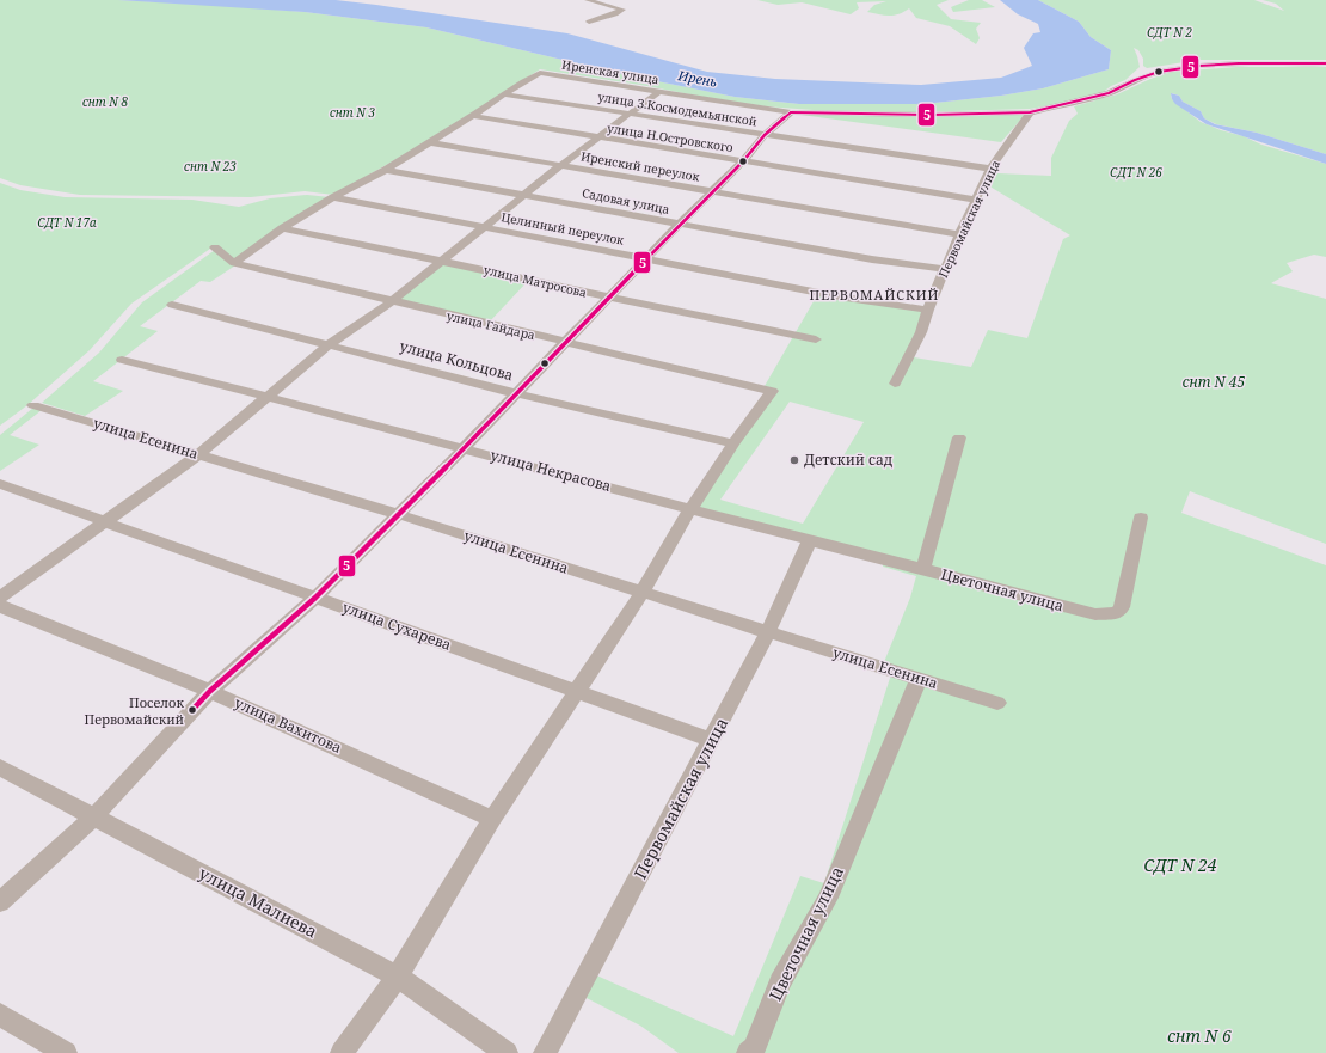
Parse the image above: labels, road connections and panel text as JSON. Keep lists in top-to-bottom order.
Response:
{
  "streets": {
    "street": [
      "Иренская улица",
      "улица З.Космодемьянской",
      "улица Н.Островского",
      "Иренский переулок",
      "Садовая улица",
      "Первомайская улица",
      "Целинный переулок",
      "улица Матросова",
      "улица Гайдара",
      "улица Кольцова",
      "улица Есенина",
      "улица Некрасова",
      "Цветочная улица",
      "улица Сухарева",
      "улица Вахитова",
      "улица Малиева"
    ]
  },
  "crossings": [
    ["Иренская улица", "улица З.Космодемьянской"],
    ["улица З.Космодемьянской", "Первомайская улица"],
    ["улица Н.Островского", "Первомайская улица"],
    ["Иренский переулок", "Первомайская улица"],
    ["Садовая улица", "Первомайская улица"],
    ["Первомайская улица", "Целинный переулок"],
    ["Первомайская улица", "улица Есенина"],
    ["Первомайская улица", "улица Некрасова"],
    ["Первомайская улица", "улица Сухарева"],
    ["улица Гайдара", "улица Кольцова"],
    ["улица Есенина", "Цветочная улица"],
    ["улица Некрасова", "Цветочная улица"]
  ],
  "districts": ["ПЕРВОМАЙСКИЙ"],
  "water": ["Ирень"],
  "parks": [
    "СДТ N 2",
    "снт N 8",
    "снт N 3",
    "снт N 23",
    "СДТ N 26",
    "СДТ N 17а",
    "снт N 45",
    "СДТ N 24",
    "снт N 6"
  ],
  "places": ["Детский сад", "Поселок Первомайский"],
  "lines": ["transit line 5"]
}
